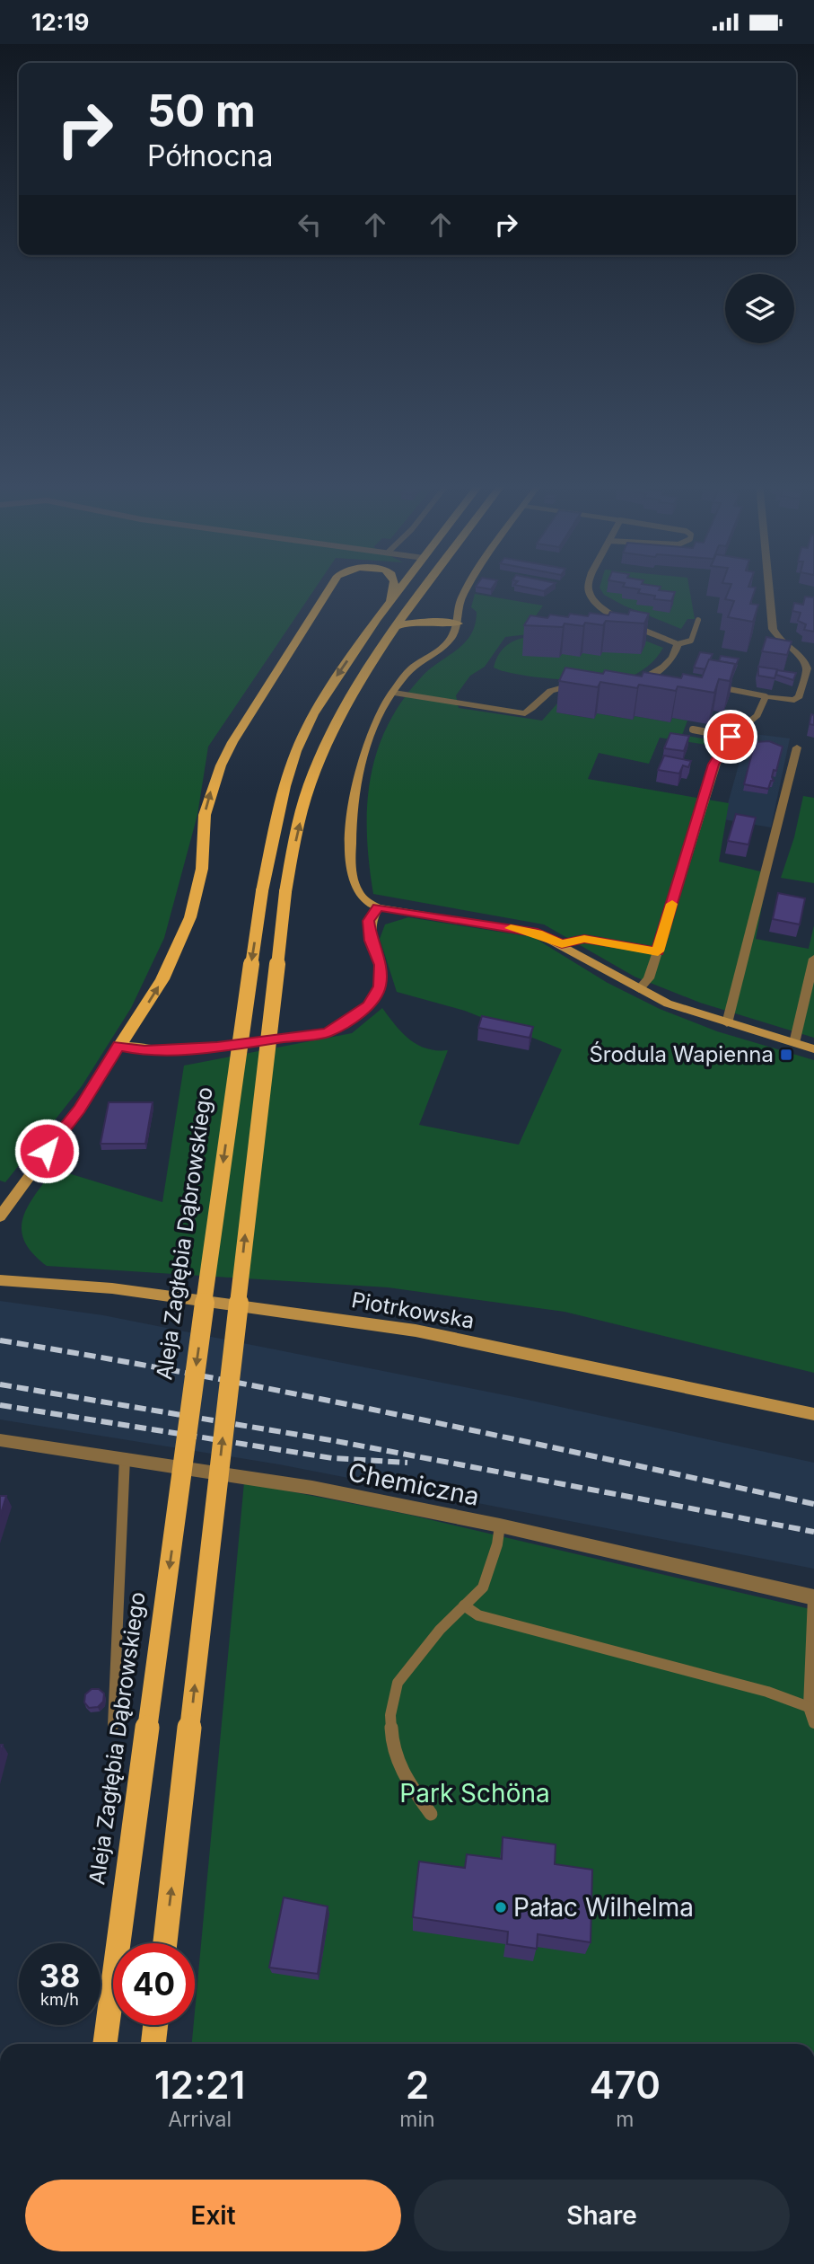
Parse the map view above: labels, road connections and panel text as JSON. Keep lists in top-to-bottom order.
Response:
{
  "streets": {
    "main road": ["Aleja Zagłębia Dąbrowskiego"],
    "street": ["Piotrkowska", "Chemiczna"]
  },
  "parks": ["Park Schöna"],
  "places": {
    "transit": ["Środula Wapienna"],
    "other": ["Pałac Wilhelma"]
  },
  "page": {
    "status": "12:19",
    "turn": ["50 m", "Północna"],
    "speed": "38 km/h",
    "limit": "40",
    "eta": [
      "12:21",
      "Arrival",
      "2",
      "min",
      "470",
      "m"
    ],
    "buttons": ["Exit", "Share"]
  }
}
